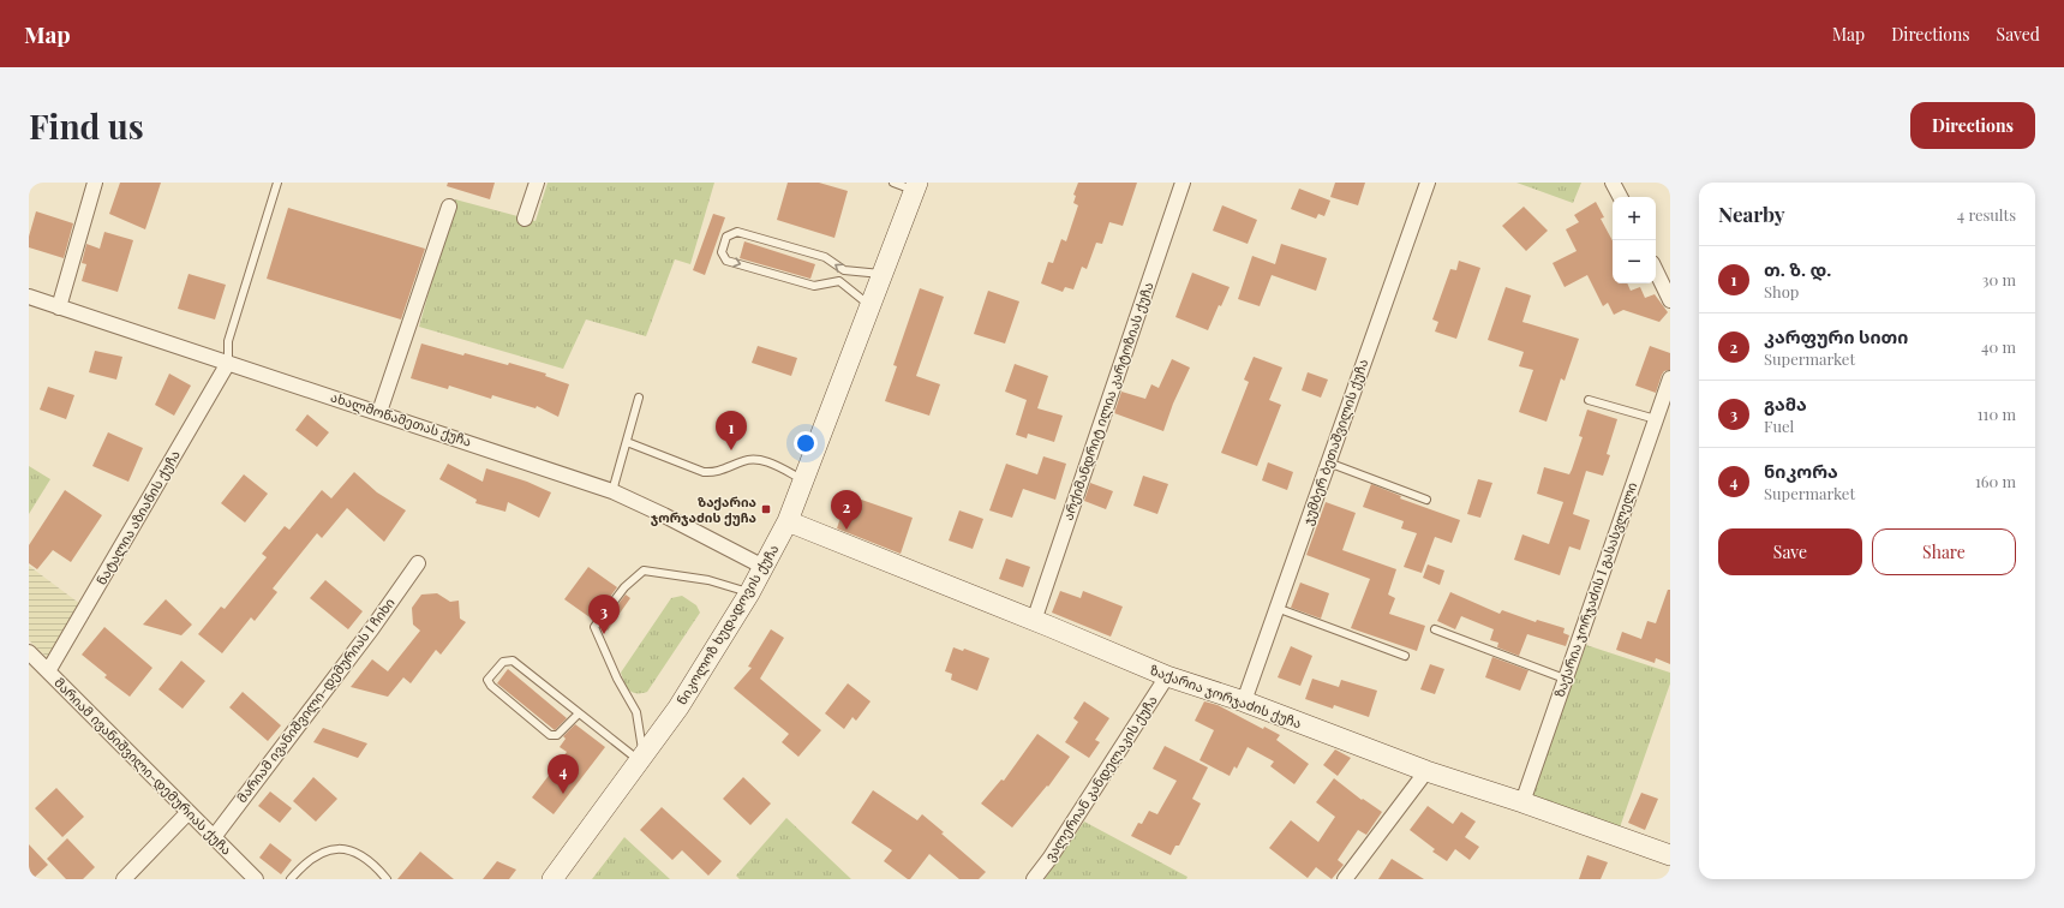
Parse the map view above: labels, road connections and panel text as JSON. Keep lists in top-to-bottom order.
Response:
{
  "streets": {
    "street": [
      "არქიმანდრიტ ილია კარტოზიას ქუჩა",
      "ახალმოწამეთას ქუჩა",
      "ჯუმბერ ბეთაშვილის ქუჩა",
      "ნატალია აზიანის ქუჩა",
      "ზაქარია ჯორჯაძის I გასასვლელი",
      "ნიკოლოზ ხუდადოვის ქუჩა",
      "ზაქარია ჯორჯაძის ქუჩა",
      "მარიამ ივანიშვილი-დემურიას I ჩიხი",
      "მარიამ ივანიშვილი-დემურიას ქუჩა",
      "ვალერიან კანდელაკის ქუჩა"
    ]
  },
  "crossings": [
    ["არქიმანდრიტ ილია კარტოზიას ქუჩა", "ზაქარია ჯორჯაძის ქუჩა"],
    ["ახალმოწამეთას ქუჩა", "ნატალია აზიანის ქუჩა"],
    ["ახალმოწამეთას ქუჩა", "ნიკოლოზ ხუდადოვის ქუჩა"],
    ["ჯუმბერ ბეთაშვილის ქუჩა", "ზაქარია ჯორჯაძის ქუჩა"],
    ["ნატალია აზიანის ქუჩა", "მარიამ ივანიშვილი-დემურიას ქუჩა"],
    ["ზაქარია ჯორჯაძის I გასასვლელი", "ზაქარია ჯორჯაძის ქუჩა"],
    ["ნიკოლოზ ხუდადოვის ქუჩა", "ზაქარია ჯორჯაძის ქუჩა"],
    ["ზაქარია ჯორჯაძის ქუჩა", "ვალერიან კანდელაკის ქუჩა"],
    ["მარიამ ივანიშვილი-დემურიას I ჩიხი", "მარიამ ივანიშვილი-დემურიას ქუჩა"]
  ],
  "places": {
    "transit": ["ზაქარია ჯორჯაძის ქუჩა"]
  },
  "page": {
    "header": "Map",
    "nav": ["Map", "Directions", "Saved"],
    "buttons": [
      "Directions",
      ["Save", "Share"]
    ],
    "title": "Find us",
    "heading": ["Nearby", "4 results"],
    "map_buttons": ["+", "−"],
    "list": [
      {
        "mark": "1",
        "name": "თ. ზ. დ.",
        "note": "Shop",
        "value": "30 m"
      },
      {
        "mark": "2",
        "name": "კარფური სითი",
        "note": "Supermarket",
        "value": "40 m"
      },
      {
        "mark": "3",
        "name": "გამა",
        "note": "Fuel",
        "value": "110 m"
      },
      {
        "mark": "4",
        "name": "ნიკორა",
        "note": "Supermarket",
        "value": "160 m"
      }
    ],
    "pins": [
      "1",
      "2",
      "3",
      "4"
    ]
  }
}
